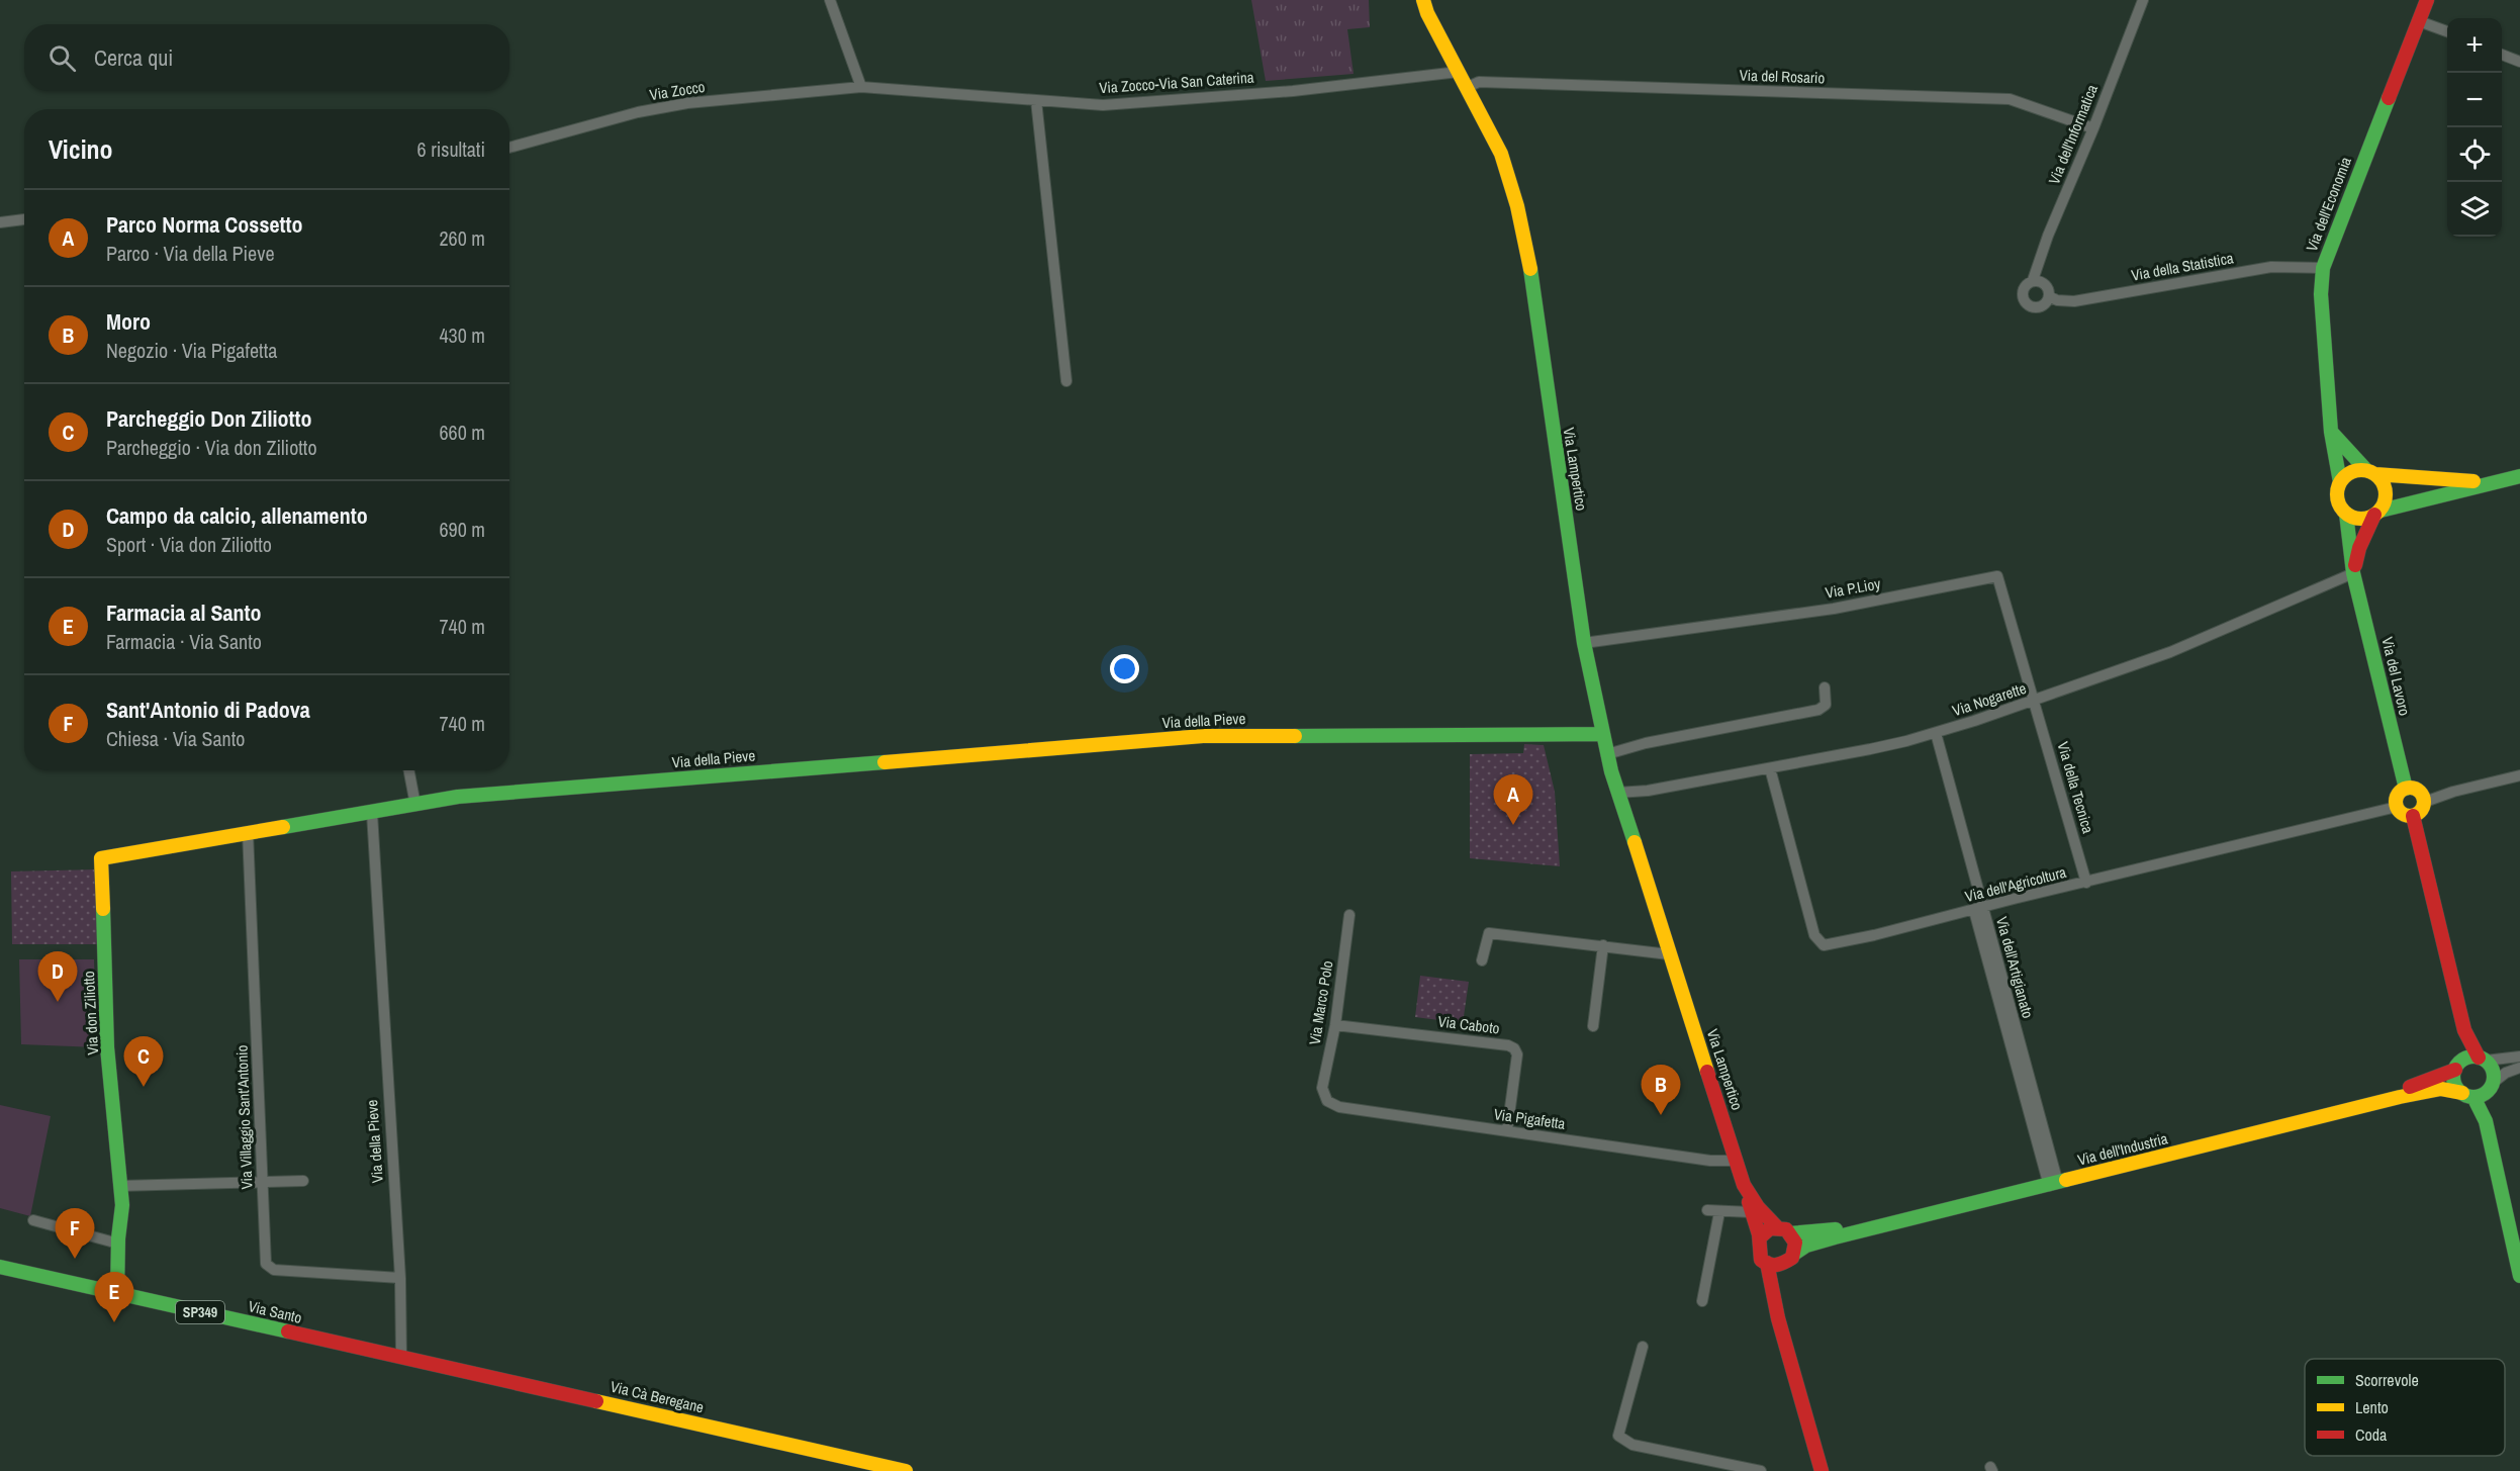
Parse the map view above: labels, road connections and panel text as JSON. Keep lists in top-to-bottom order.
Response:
{
  "streets": {
    "street": [
      "Via del Rosario",
      "Via Zocco-Via San Caterina",
      "Via Zocco",
      "Via dell'Informatica",
      "Via dell'Economia",
      "Via della Statistica",
      "Via Lampertico",
      "Via P.Lioy",
      "Via del Lavoro",
      "Via Nogarette",
      "Via della Pieve",
      "Via della Tecnica",
      "Via dell'Agricoltura",
      "Via dell'Artigianato",
      "Via Marco Polo",
      "Via don Ziliotto",
      "Via Caboto",
      "Via Villaggio Sant'Antonio",
      "Via Pigafetta",
      "Via dell'Industria",
      "SP349",
      "Via Santo",
      "Via Cà Beregane"
    ]
  },
  "crossings": [
    ["Via del Rosario", "Via dell'Informatica"],
    ["Via del Rosario", "Via Lampertico"],
    ["Via Zocco-Via San Caterina", "Via Zocco"],
    ["Via Zocco-Via San Caterina", "Via Lampertico"],
    ["Via dell'Informatica", "Via della Statistica"],
    ["Via dell'Economia", "Via della Statistica"],
    ["Via dell'Economia", "Via del Lavoro"],
    ["Via Lampertico", "Via P.Lioy"],
    ["Via Lampertico", "Via Nogarette"],
    ["Via Lampertico", "Via della Pieve"],
    ["Via Lampertico", "Via Pigafetta"],
    ["Via Lampertico", "Via dell'Industria"],
    ["Via P.Lioy", "Via Nogarette"],
    ["Via P.Lioy", "Via della Tecnica"],
    ["Via del Lavoro", "Via Nogarette"],
    ["Via del Lavoro", "Via dell'Agricoltura"],
    ["Via Nogarette", "Via della Tecnica"],
    ["Via Nogarette", "Via dell'Agricoltura"],
    ["Via Nogarette", "Via dell'Artigianato"],
    ["Via della Pieve", "Via don Ziliotto"],
    ["Via della Pieve", "Via Villaggio Sant'Antonio"],
    ["Via della Pieve", "Via Santo"],
    ["Via della Pieve", "Via Cà Beregane"],
    ["Via della Tecnica", "Via dell'Agricoltura"],
    ["Via dell'Agricoltura", "Via dell'Artigianato"],
    ["Via dell'Artigianato", "Via dell'Industria"],
    ["Via Marco Polo", "Via Caboto"],
    ["Via Marco Polo", "Via Pigafetta"],
    ["Via don Ziliotto", "Via Villaggio Sant'Antonio"],
    ["Via don Ziliotto", "Via Santo"],
    ["Via Caboto", "Via Pigafetta"],
    ["Via Santo", "Via Cà Beregane"]
  ],
  "legend": ["Scorrevole", "Lento", "Coda"],
  "page": {
    "map_buttons": ["+", "−"],
    "search": "Cerca qui",
    "heading": ["Vicino", "6 risultati"],
    "list": [
      {
        "mark": "A",
        "name": "Parco Norma Cossetto",
        "note": "Parco · Via della Pieve",
        "value": "260 m"
      },
      {
        "mark": "B",
        "name": "Moro",
        "note": "Negozio · Via Pigafetta",
        "value": "430 m"
      },
      {
        "mark": "C",
        "name": "Parcheggio Don Ziliotto",
        "note": "Parcheggio · Via don Ziliotto",
        "value": "660 m"
      },
      {
        "mark": "D",
        "name": "Campo da calcio, allenamento",
        "note": "Sport · Via don Ziliotto",
        "value": "690 m"
      },
      {
        "mark": "E",
        "name": "Farmacia al Santo",
        "note": "Farmacia · Via Santo",
        "value": "740 m"
      },
      {
        "mark": "F",
        "name": "Sant'Antonio di Padova",
        "note": "Chiesa · Via Santo",
        "value": "740 m"
      }
    ],
    "pins": [
      "A",
      "D",
      "C",
      "B",
      "F",
      "E"
    ]
  }
}
